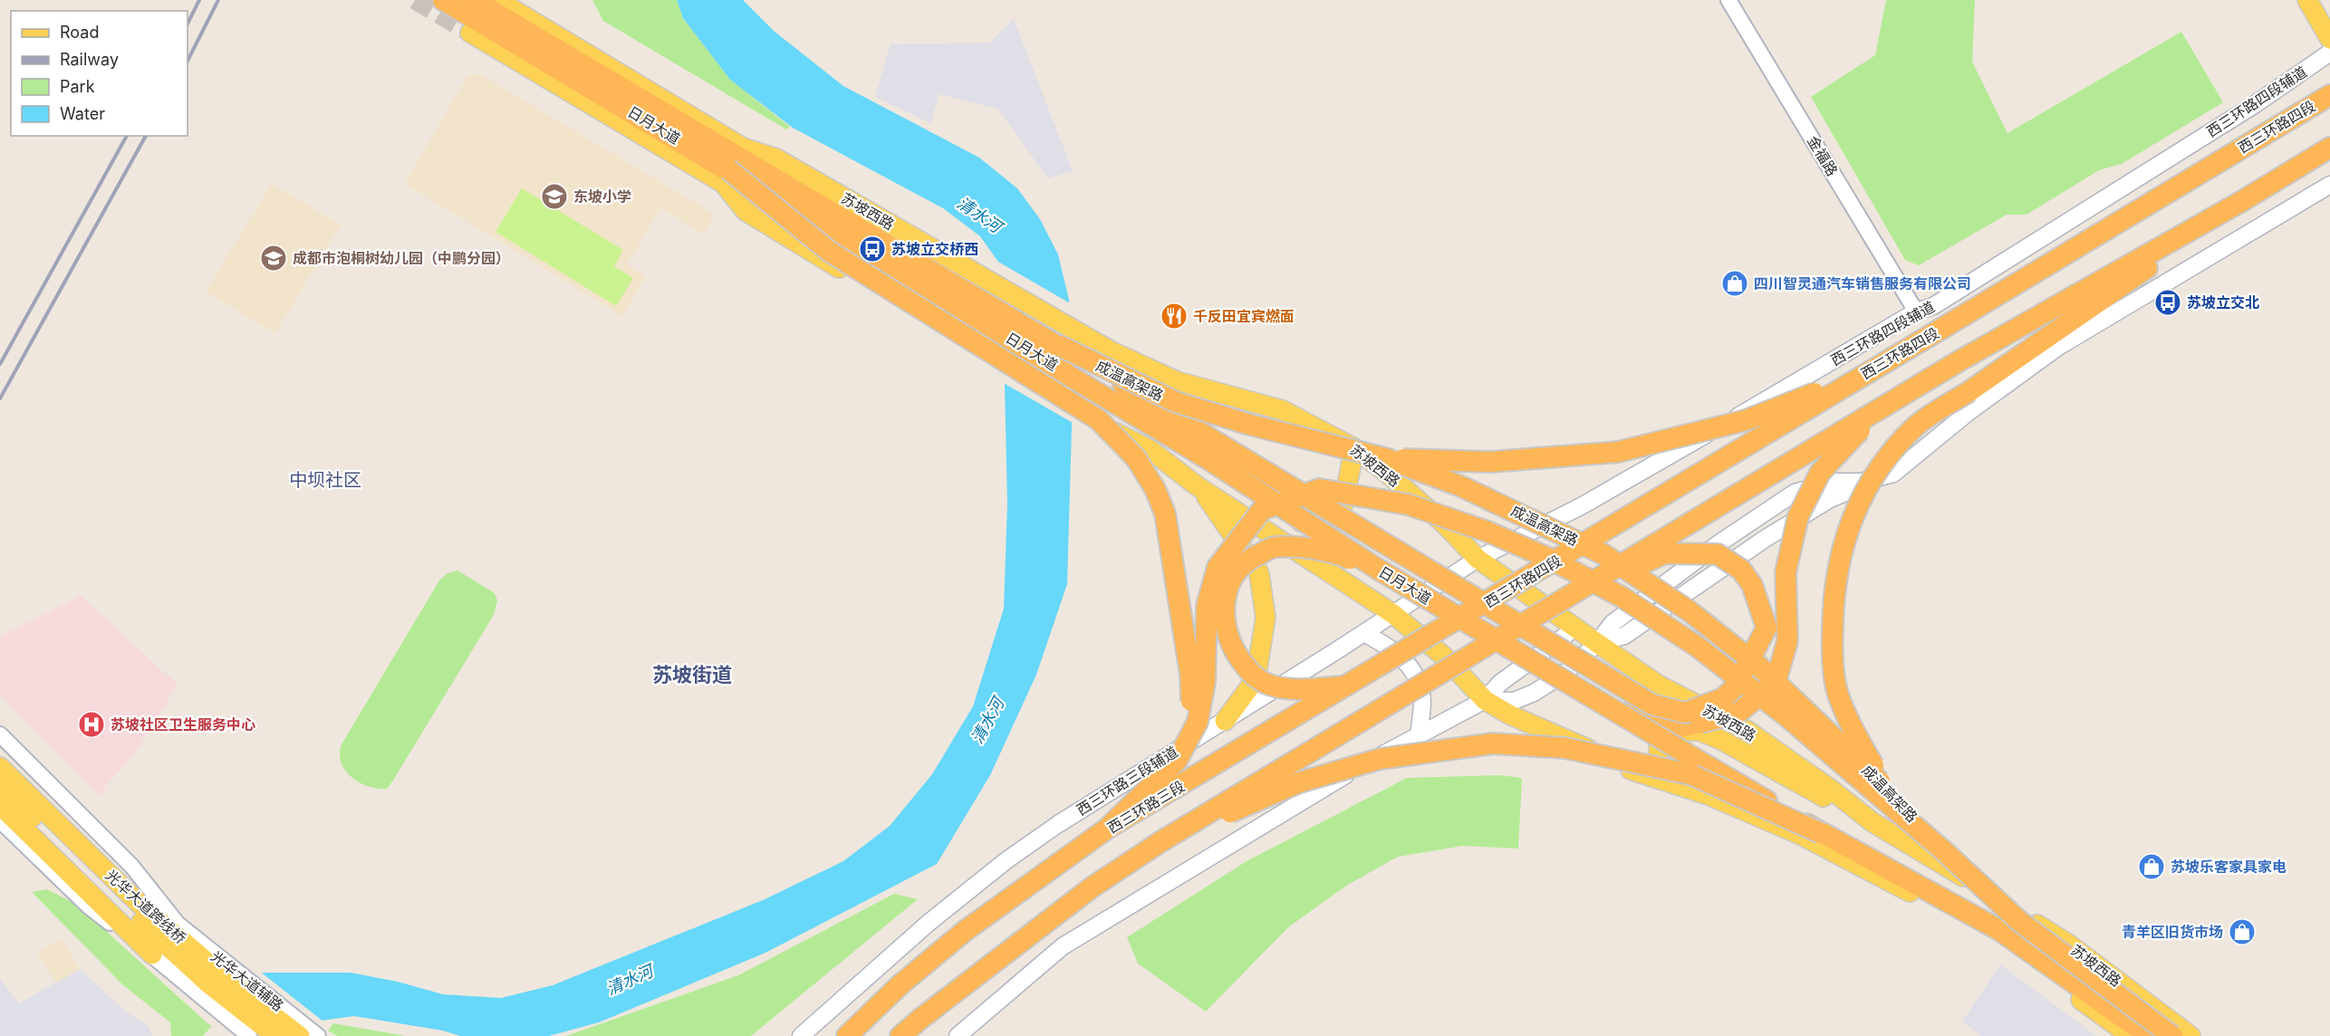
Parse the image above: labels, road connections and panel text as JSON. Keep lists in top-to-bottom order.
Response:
{
  "streets": {
    "highway": [
      "日月大道",
      "西三环路四段",
      "成温高架路",
      "西三环路三段"
    ],
    "main road": [
      "西三环路四段辅道",
      "苏坡西路",
      "西三环路三段辅道",
      "光华大道跨线桥"
    ],
    "street": ["金福路", "光华大道辅路"]
  },
  "crossings": [
    ["西三环路四段辅道", "金福路"],
    ["西三环路四段辅道", "苏坡西路"],
    ["西三环路四段辅道", "西三环路三段辅道"],
    ["日月大道", "成温高架路"],
    ["西三环路四段", "西三环路三段"],
    ["苏坡西路", "西三环路三段辅道"],
    ["光华大道跨线桥", "光华大道辅路"]
  ],
  "districts": ["中坝社区", "苏坡街道"],
  "water": ["清水河"],
  "places": {
    "school or university": ["东坡小学", "成都市泡桐树幼儿园（中鹏分园）"],
    "bus stop": ["苏坡立交桥西", "苏坡立交北"],
    "shop": ["四川智灵通汽车销售服务有限公司", "苏坡乐客家具家电", "青羊区旧货市场"],
    "restaurant": ["千反田宜宾燃面"],
    "hospital": ["苏坡社区卫生服务中心"]
  },
  "legend": [
    "Road",
    "Railway",
    "Park",
    "Water"
  ]
}
